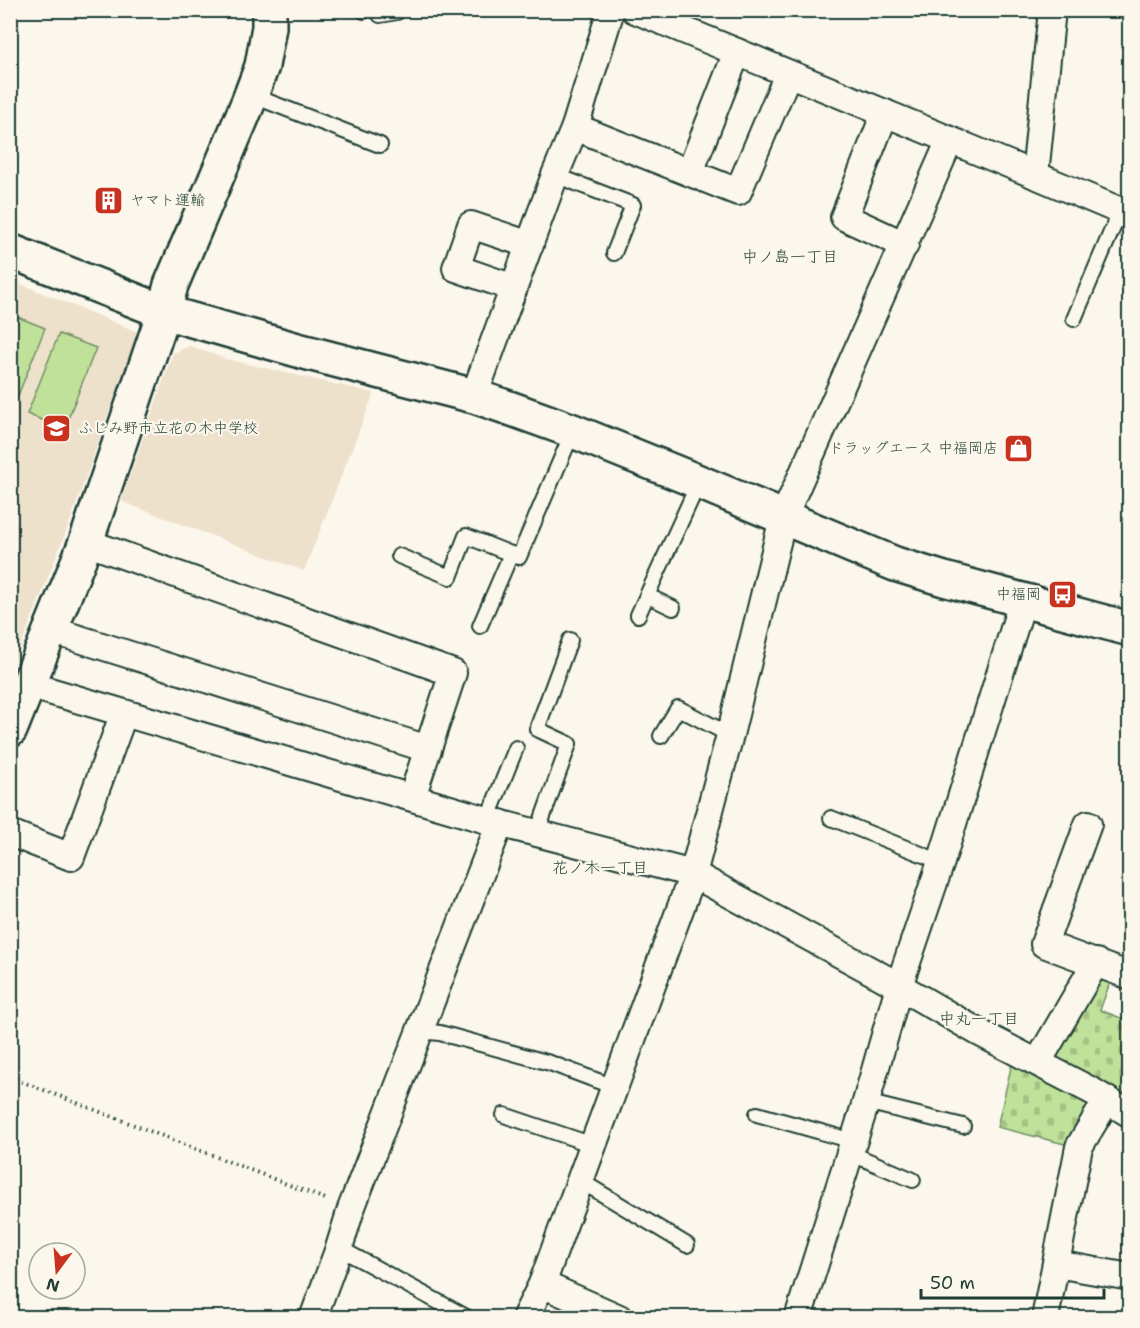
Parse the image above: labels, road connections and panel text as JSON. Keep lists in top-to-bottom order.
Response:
{
  "districts": ["中ノ島一丁目", "花ノ木一丁目", "中丸一丁目"],
  "places": {
    "building": ["ヤマト運輸"],
    "school or university": ["ふじみ野市立花の木中学校"],
    "shop": ["ドラッグエース 中福岡店"],
    "bus stop": ["中福岡"]
  },
  "scale_bar": "50 m",
  "north": "bottom"
}
